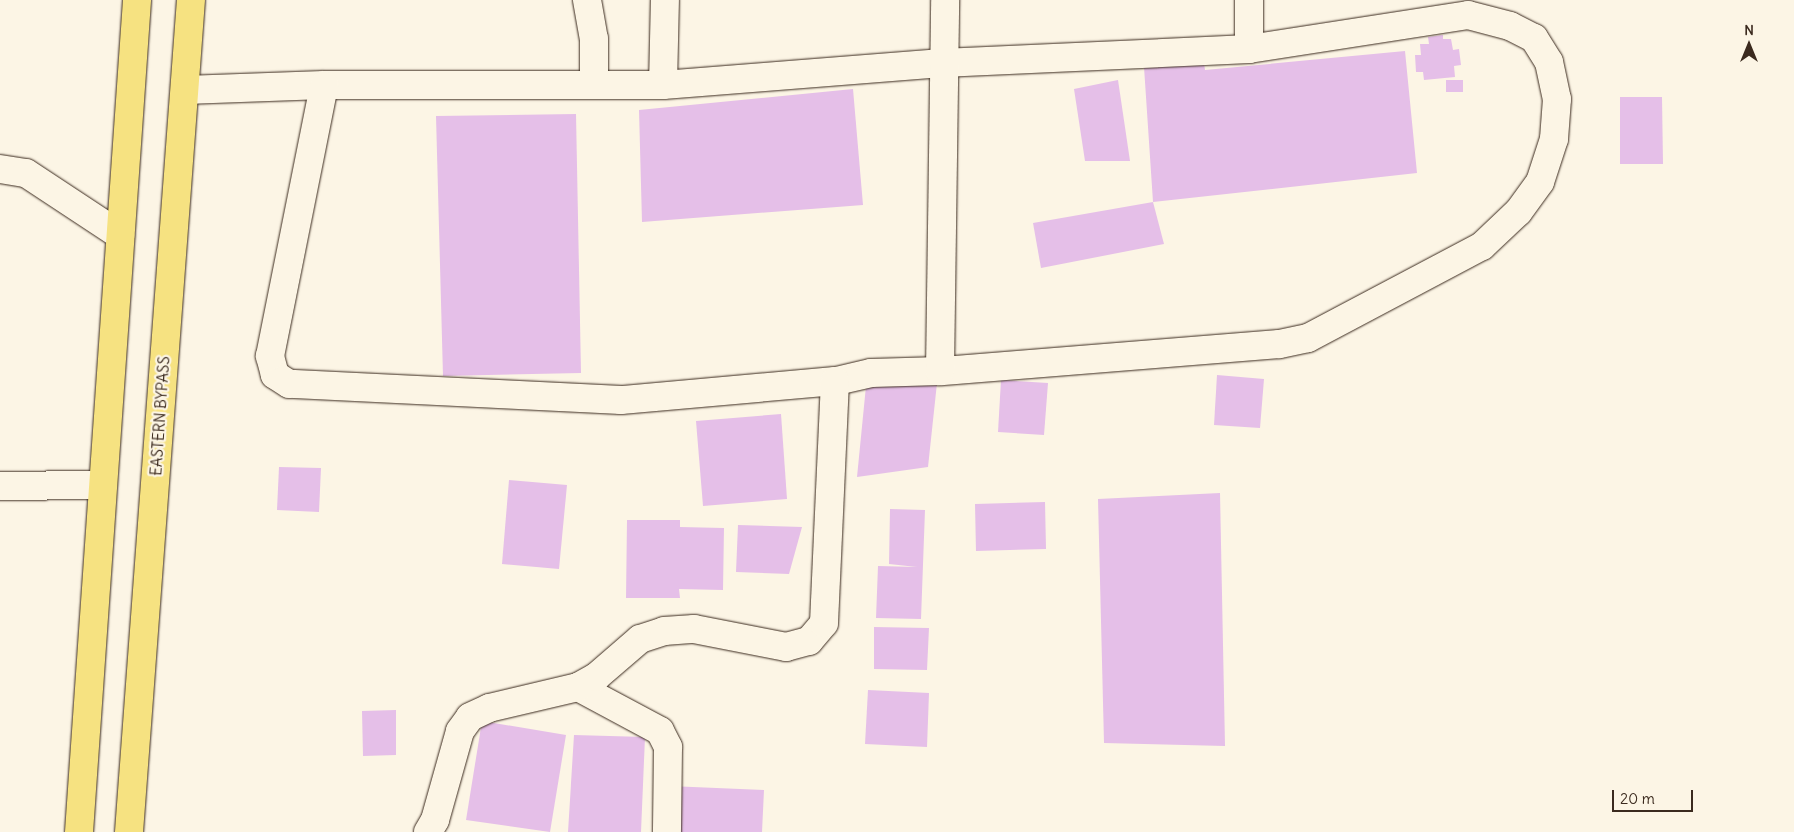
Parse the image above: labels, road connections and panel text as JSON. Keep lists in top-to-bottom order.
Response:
{
  "streets": {
    "main road": ["EASTERN BYPASS"]
  },
  "scale_bar": "20 m",
  "north": "top"
}
